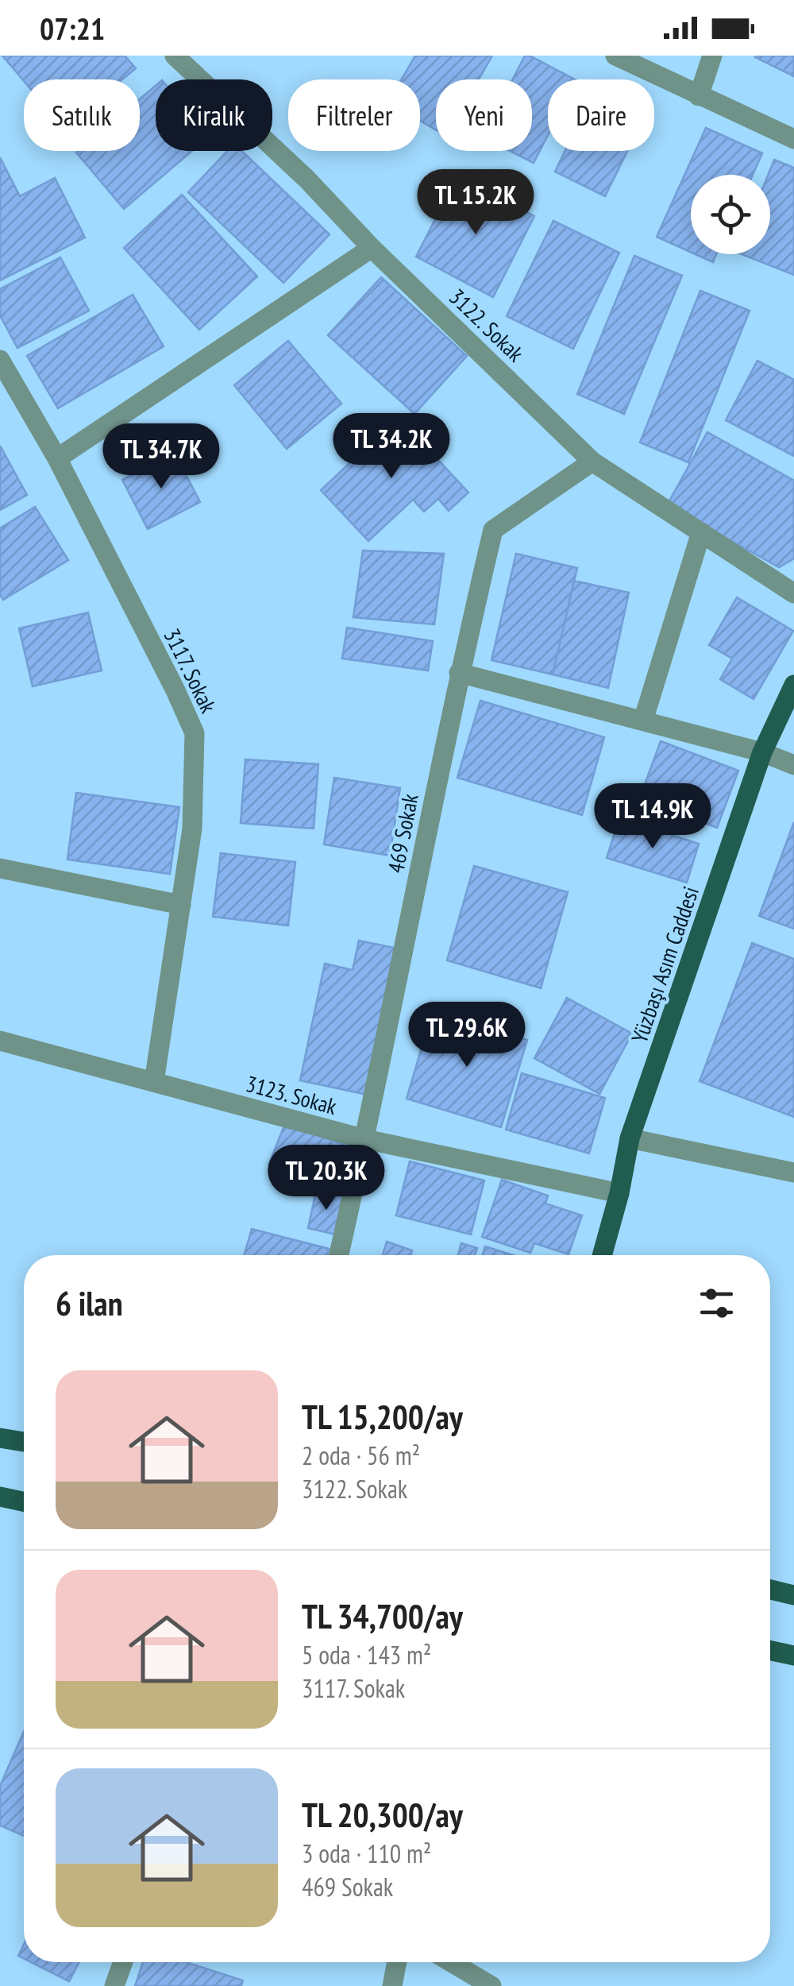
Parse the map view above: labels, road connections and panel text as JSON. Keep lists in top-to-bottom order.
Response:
{
  "streets": {
    "main road": ["Yüzbaşı Asım Caddesi"],
    "street": [
      "3122. Sokak",
      "3117. Sokak",
      "469 Sokak",
      "3123. Sokak"
    ]
  },
  "crossings": [
    ["3122. Sokak", "469 Sokak"],
    ["3117. Sokak", "3123. Sokak"],
    ["469 Sokak", "3123. Sokak"],
    ["Yüzbaşı Asım Caddesi", "3123. Sokak"]
  ],
  "page": {
    "status": "07:21",
    "chip": [
      "Satılık",
      "Kiralık",
      "Filtreler",
      "Yeni",
      "Daire"
    ],
    "price": [
      "TL 15.2K",
      "TL 34.2K",
      "TL 34.7K",
      "TL 14.9K",
      "TL 29.6K",
      "TL 20.3K"
    ],
    "heading": "6 ilan",
    "list": [
      {
        "name": "TL 15,200/ay",
        "note": "2 oda · 56 m² · 3122. Sokak"
      },
      {
        "name": "TL 34,700/ay",
        "note": "5 oda · 143 m² · 3117. Sokak"
      },
      {
        "name": "TL 20,300/ay",
        "note": "3 oda · 110 m² · 469 Sokak"
      }
    ]
  }
}
